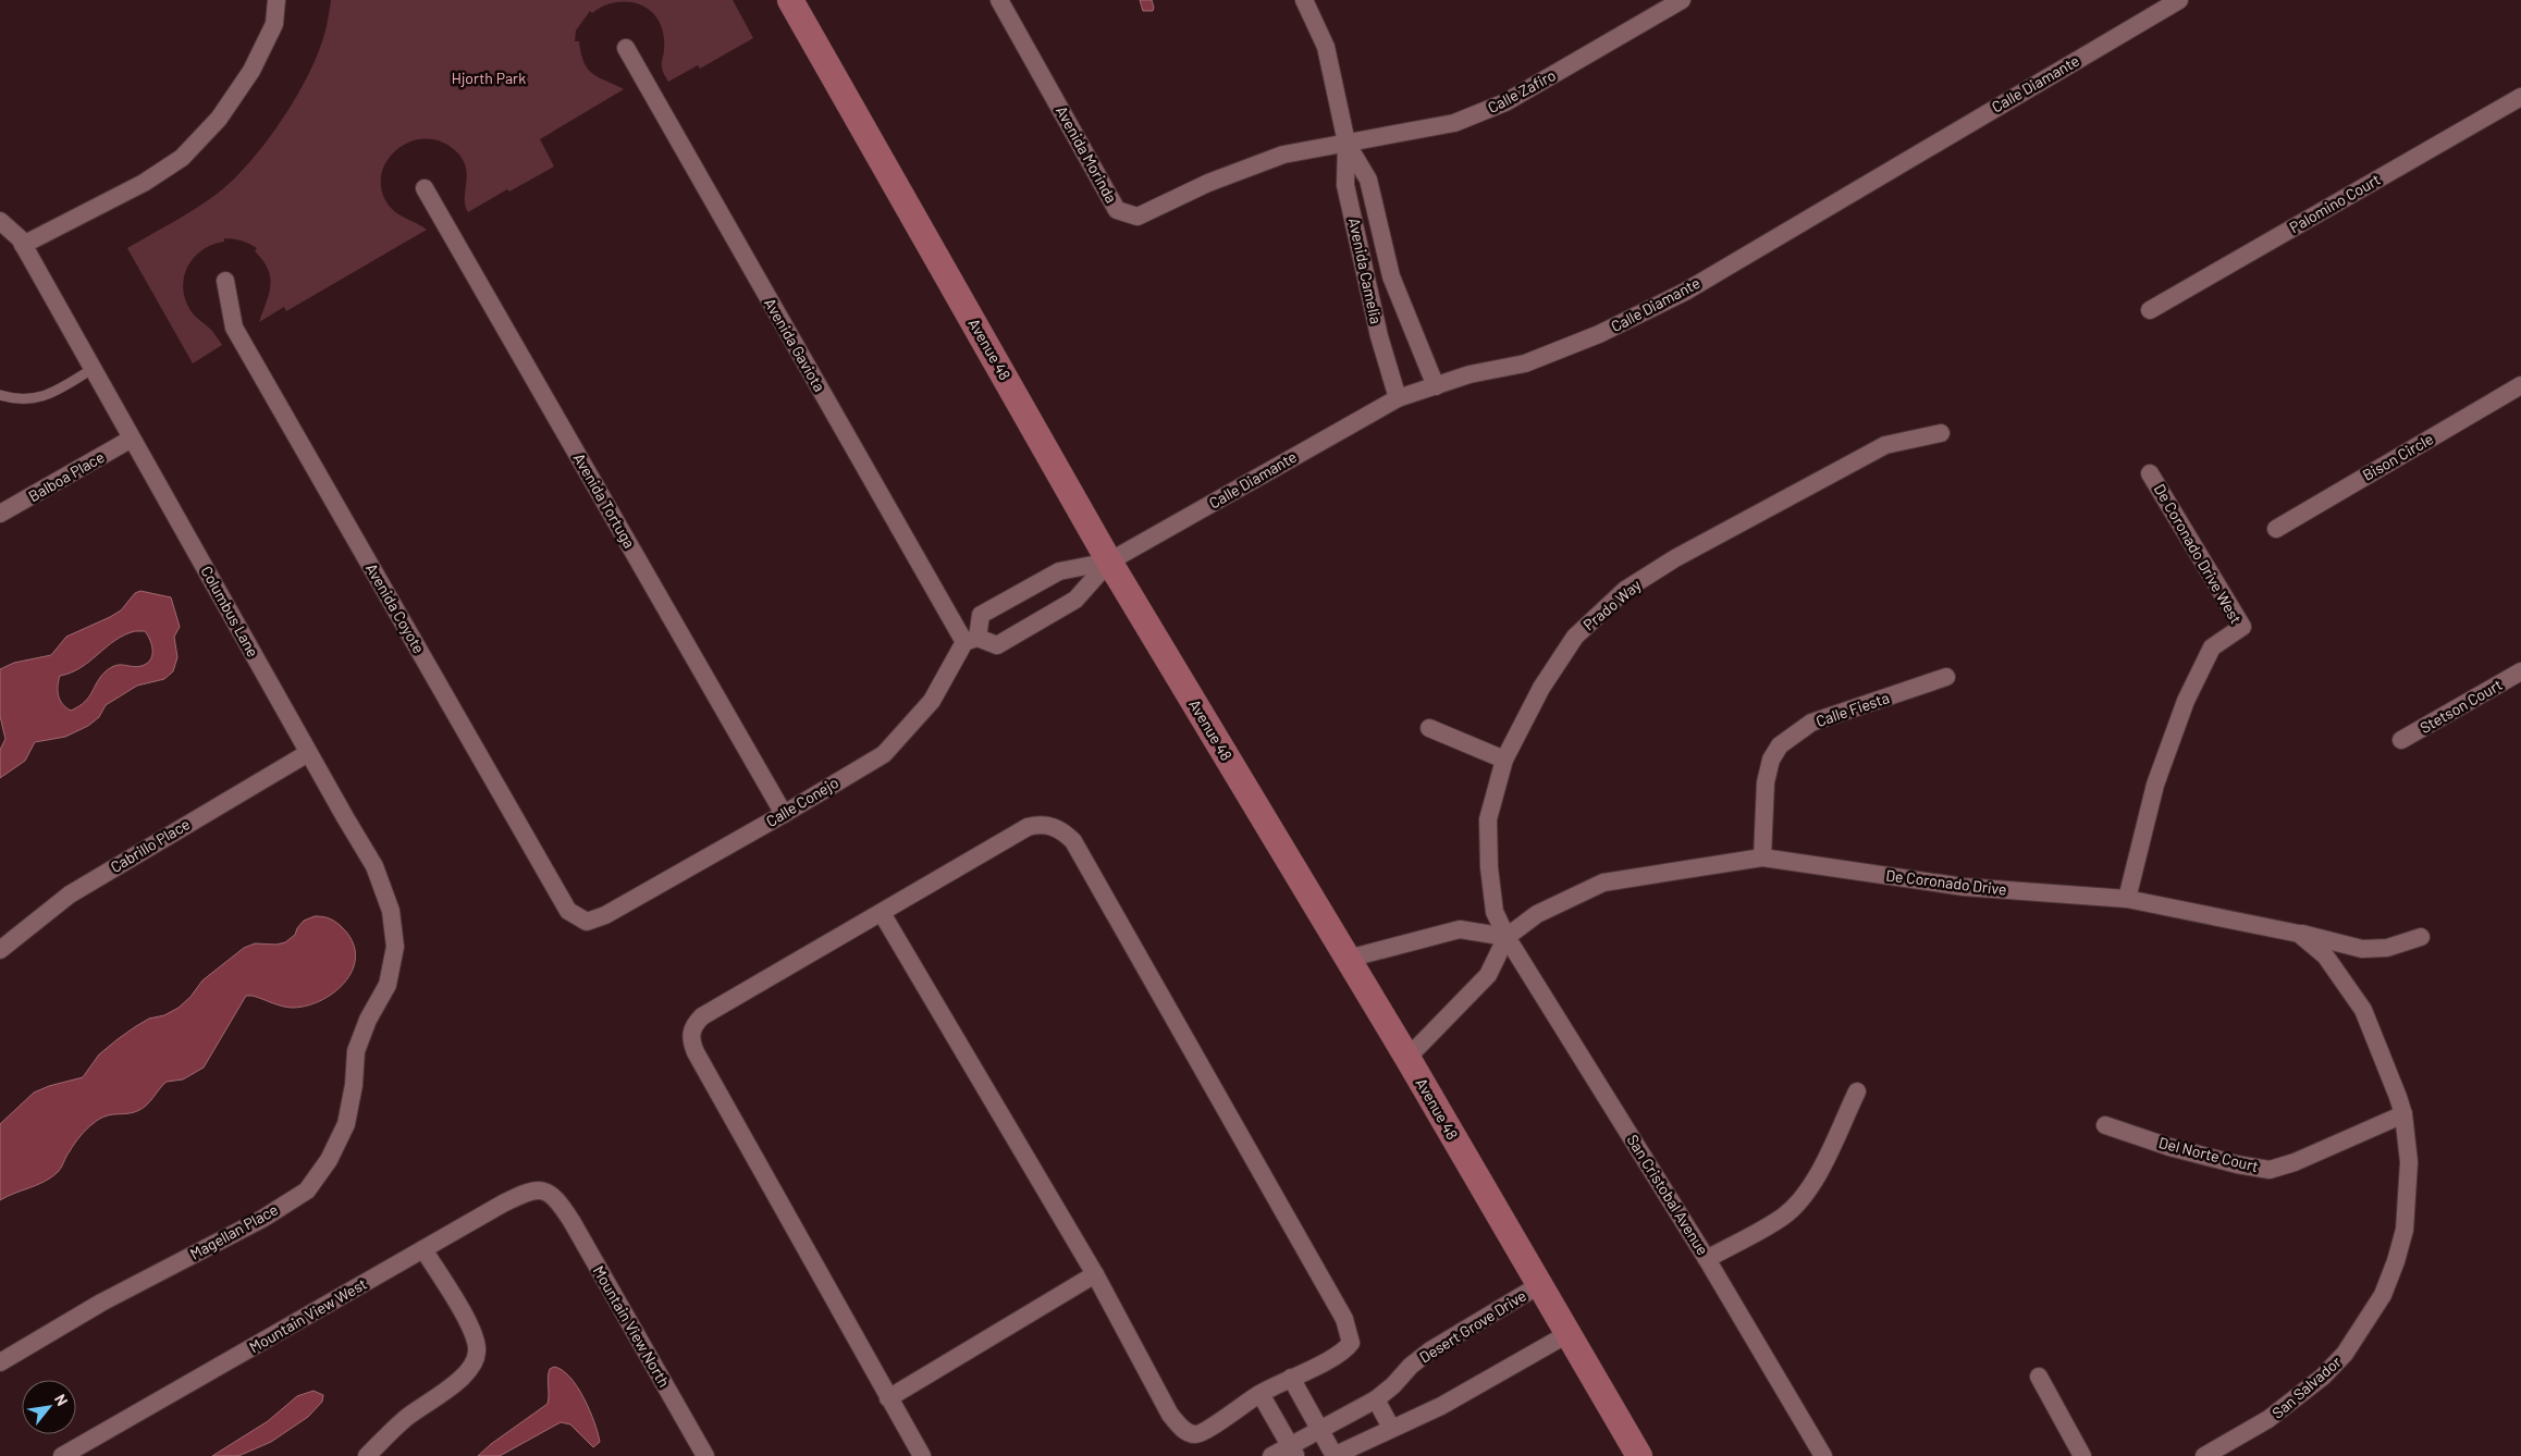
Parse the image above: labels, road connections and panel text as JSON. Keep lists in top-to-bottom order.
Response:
{
  "streets": {
    "main road": ["Avenue 48"],
    "street": [
      "Calle Diamante",
      "Calle Zafiro",
      "Avenida Morinda",
      "Palomino Court",
      "Avenida Camelia",
      "Avenida Gaviota",
      "Bison Circle",
      "Balboa Place",
      "Avenida Tortuga",
      "De Coronado Drive West",
      "Prado Way",
      "Avenida Coyote",
      "Columbus Lane",
      "Stetson Court",
      "Calle Fiesta",
      "Calle Conejo",
      "Cabrillo Place",
      "De Coronado Drive",
      "Del Norte Court",
      "San Cristobal Avenue",
      "Magellan Place",
      "Mountain View West",
      "Mountain View North",
      "Desert Grove Drive",
      "San Salvador"
    ]
  },
  "crossings": [
    ["Calle Diamante", "Avenida Camelia"],
    ["Calle Diamante", "Avenue 48"],
    ["Calle Diamante", "Calle Conejo"],
    ["Calle Zafiro", "Avenida Morinda"],
    ["Calle Zafiro", "Avenida Camelia"],
    ["Avenida Morinda", "Avenida Camelia"],
    ["Avenida Gaviota", "Calle Conejo"],
    ["Avenue 48", "Calle Conejo"],
    ["Avenue 48", "De Coronado Drive"],
    ["Avenue 48", "Desert Grove Drive"],
    ["Balboa Place", "Columbus Lane"],
    ["Avenida Tortuga", "Calle Conejo"],
    ["De Coronado Drive West", "De Coronado Drive"],
    ["Prado Way", "De Coronado Drive"],
    ["Prado Way", "San Cristobal Avenue"],
    ["Avenida Coyote", "Calle Conejo"],
    ["Columbus Lane", "Cabrillo Place"],
    ["Columbus Lane", "Magellan Place"],
    ["Calle Fiesta", "De Coronado Drive"],
    ["De Coronado Drive", "San Cristobal Avenue"],
    ["De Coronado Drive", "San Salvador"],
    ["Del Norte Court", "San Salvador"],
    ["Mountain View West", "Mountain View North"]
  ],
  "parks": ["Hjorth Park"],
  "north": "top right"
}
